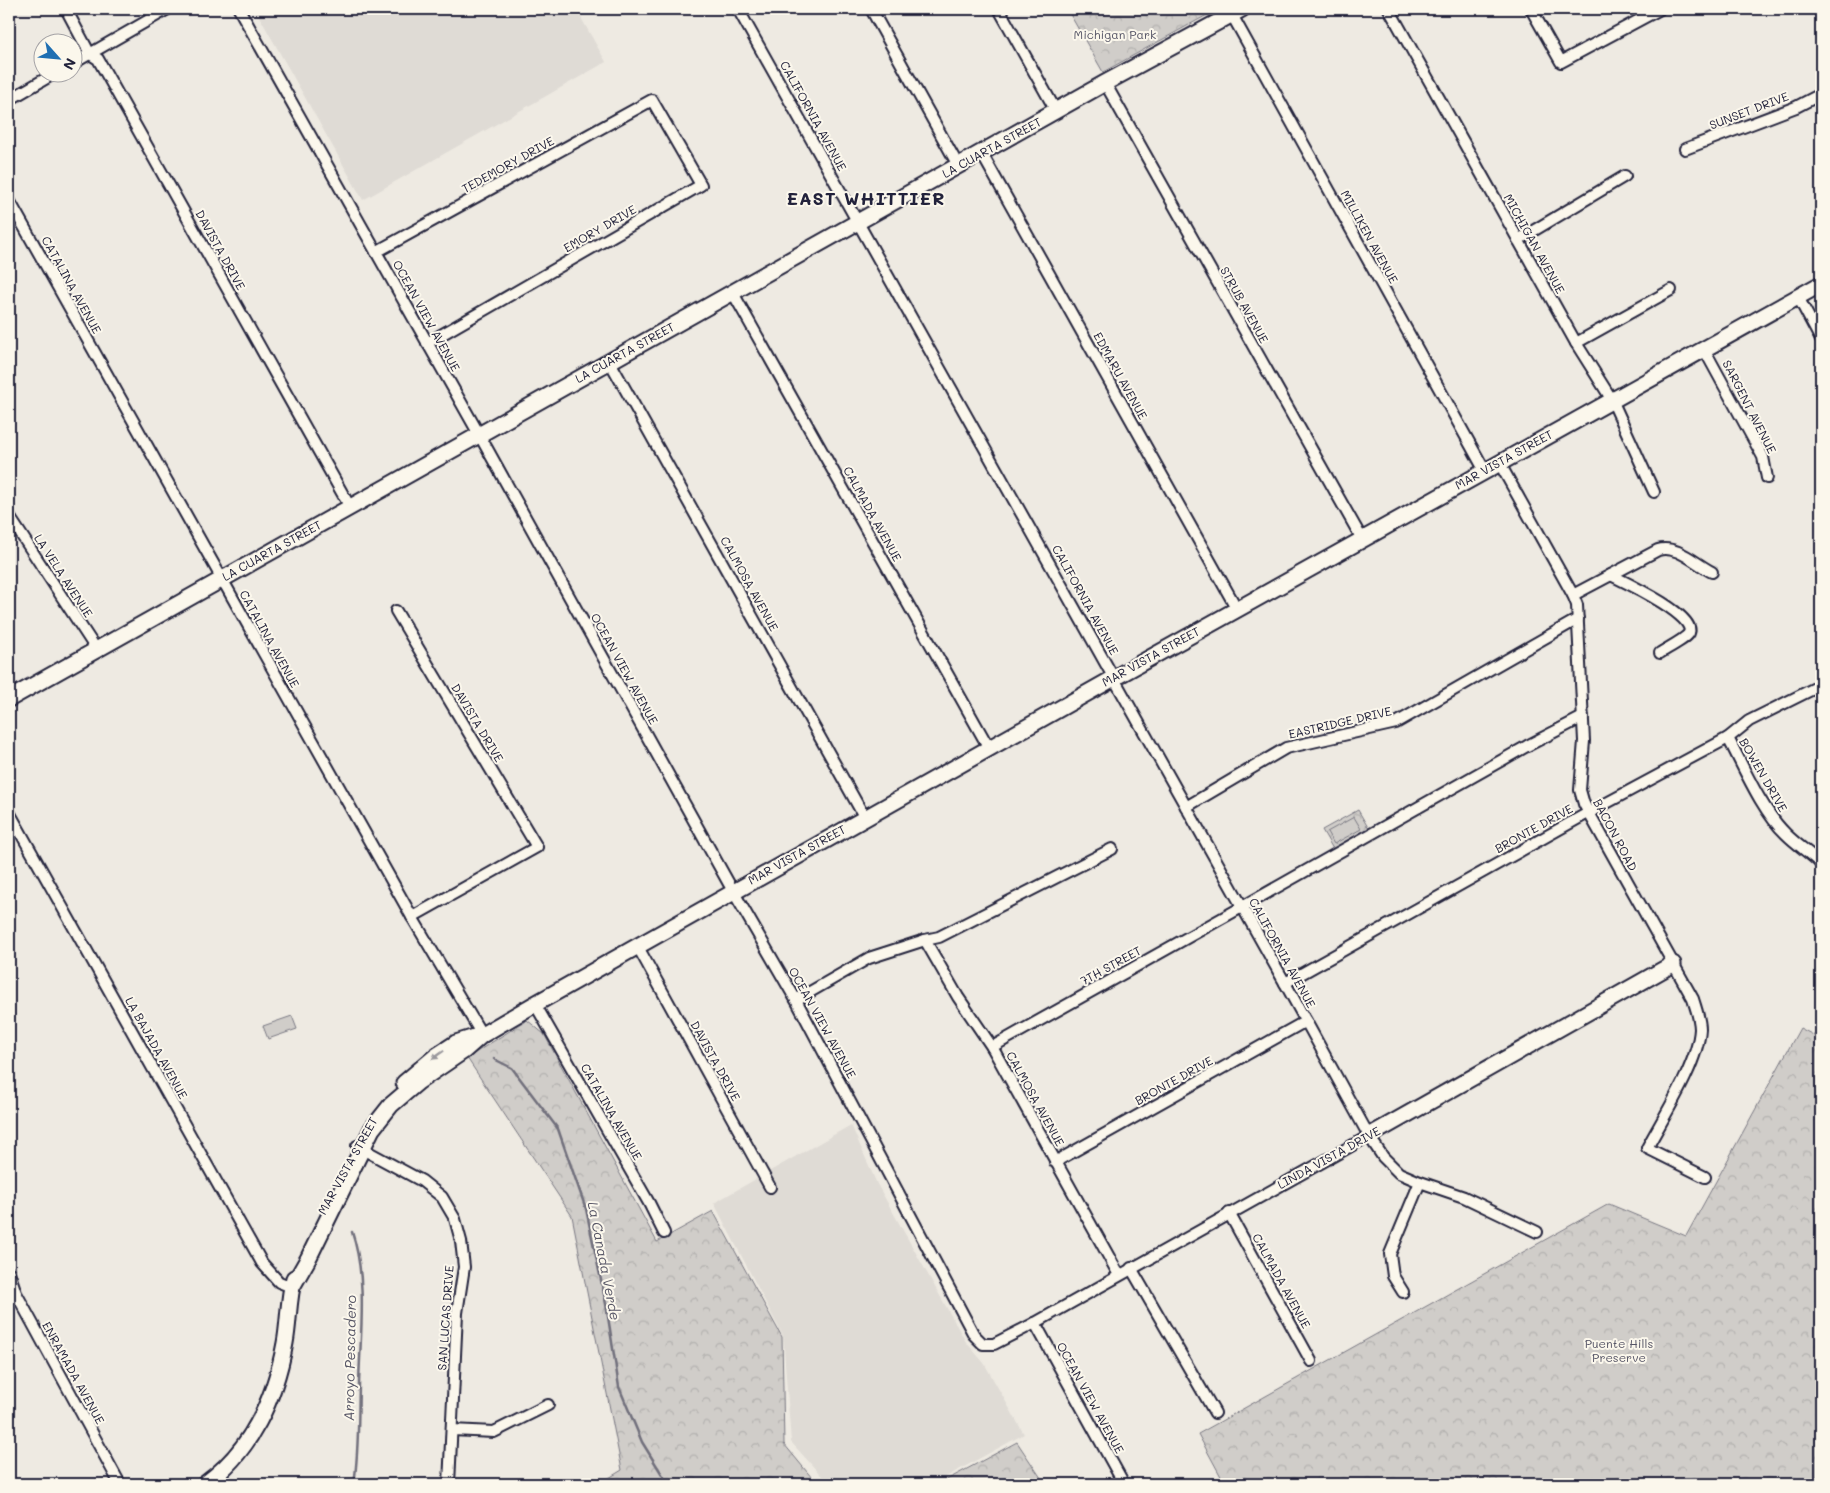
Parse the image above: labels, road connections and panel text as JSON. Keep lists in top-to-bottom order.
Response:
{
  "streets": {
    "street": [
      "SUNSET DRIVE",
      "CALIFORNIA AVENUE",
      "LA CUARTA STREET",
      "TEDEMORY DRIVE",
      "EMORY DRIVE",
      "MILLIKEN AVENUE",
      "MICHIGAN AVENUE",
      "DAVISTA DRIVE",
      "CATALINA AVENUE",
      "STRUB AVENUE",
      "OCEAN VIEW AVENUE",
      "EDMARU AVENUE",
      "SARGENT AVENUE",
      "MAR VISTA STREET",
      "CALMADA AVENUE",
      "LA VELA AVENUE",
      "CALMOSA AVENUE",
      "EASTRIDGE DRIVE",
      "BOWEN DRIVE",
      "BRONTE DRIVE",
      "BACON ROAD",
      "7TH STREET",
      "LA BAJADA AVENUE",
      "LINDA VISTA DRIVE",
      "SAN LUCAS DRIVE",
      "ENRAMADA AVENUE"
    ]
  },
  "crossings": [
    ["CALIFORNIA AVENUE", "LA CUARTA STREET"],
    ["CALIFORNIA AVENUE", "MAR VISTA STREET"],
    ["CALIFORNIA AVENUE", "EASTRIDGE DRIVE"],
    ["CALIFORNIA AVENUE", "BRONTE DRIVE"],
    ["CALIFORNIA AVENUE", "7TH STREET"],
    ["CALIFORNIA AVENUE", "LINDA VISTA DRIVE"],
    ["LA CUARTA STREET", "MILLIKEN AVENUE"],
    ["LA CUARTA STREET", "DAVISTA DRIVE"],
    ["LA CUARTA STREET", "CATALINA AVENUE"],
    ["LA CUARTA STREET", "STRUB AVENUE"],
    ["LA CUARTA STREET", "OCEAN VIEW AVENUE"],
    ["LA CUARTA STREET", "EDMARU AVENUE"],
    ["LA CUARTA STREET", "CALMADA AVENUE"],
    ["LA CUARTA STREET", "LA VELA AVENUE"],
    ["LA CUARTA STREET", "CALMOSA AVENUE"],
    ["TEDEMORY DRIVE", "EMORY DRIVE"],
    ["TEDEMORY DRIVE", "OCEAN VIEW AVENUE"],
    ["EMORY DRIVE", "OCEAN VIEW AVENUE"],
    ["MILLIKEN AVENUE", "MAR VISTA STREET"],
    ["MICHIGAN AVENUE", "MAR VISTA STREET"],
    ["DAVISTA DRIVE", "CATALINA AVENUE"],
    ["DAVISTA DRIVE", "MAR VISTA STREET"],
    ["CATALINA AVENUE", "MAR VISTA STREET"],
    ["STRUB AVENUE", "MAR VISTA STREET"],
    ["OCEAN VIEW AVENUE", "MAR VISTA STREET"],
    ["OCEAN VIEW AVENUE", "LINDA VISTA DRIVE"],
    ["EDMARU AVENUE", "MAR VISTA STREET"],
    ["SARGENT AVENUE", "MAR VISTA STREET"],
    ["MAR VISTA STREET", "CALMADA AVENUE"],
    ["MAR VISTA STREET", "CALMOSA AVENUE"],
    ["MAR VISTA STREET", "BACON ROAD"],
    ["MAR VISTA STREET", "LA BAJADA AVENUE"],
    ["MAR VISTA STREET", "SAN LUCAS DRIVE"],
    ["CALMADA AVENUE", "LINDA VISTA DRIVE"],
    ["CALMOSA AVENUE", "BRONTE DRIVE"],
    ["CALMOSA AVENUE", "7TH STREET"],
    ["CALMOSA AVENUE", "LINDA VISTA DRIVE"],
    ["EASTRIDGE DRIVE", "BACON ROAD"],
    ["BOWEN DRIVE", "BRONTE DRIVE"],
    ["BRONTE DRIVE", "BACON ROAD"],
    ["BACON ROAD", "7TH STREET"],
    ["BACON ROAD", "LINDA VISTA DRIVE"]
  ],
  "districts": ["EAST WHITTIER"],
  "water": ["La Canada Verde", "Arroyo Pescadero"],
  "parks": ["Michigan Park", "Puente Hills Preserve"],
  "north": "bottom right"
}
